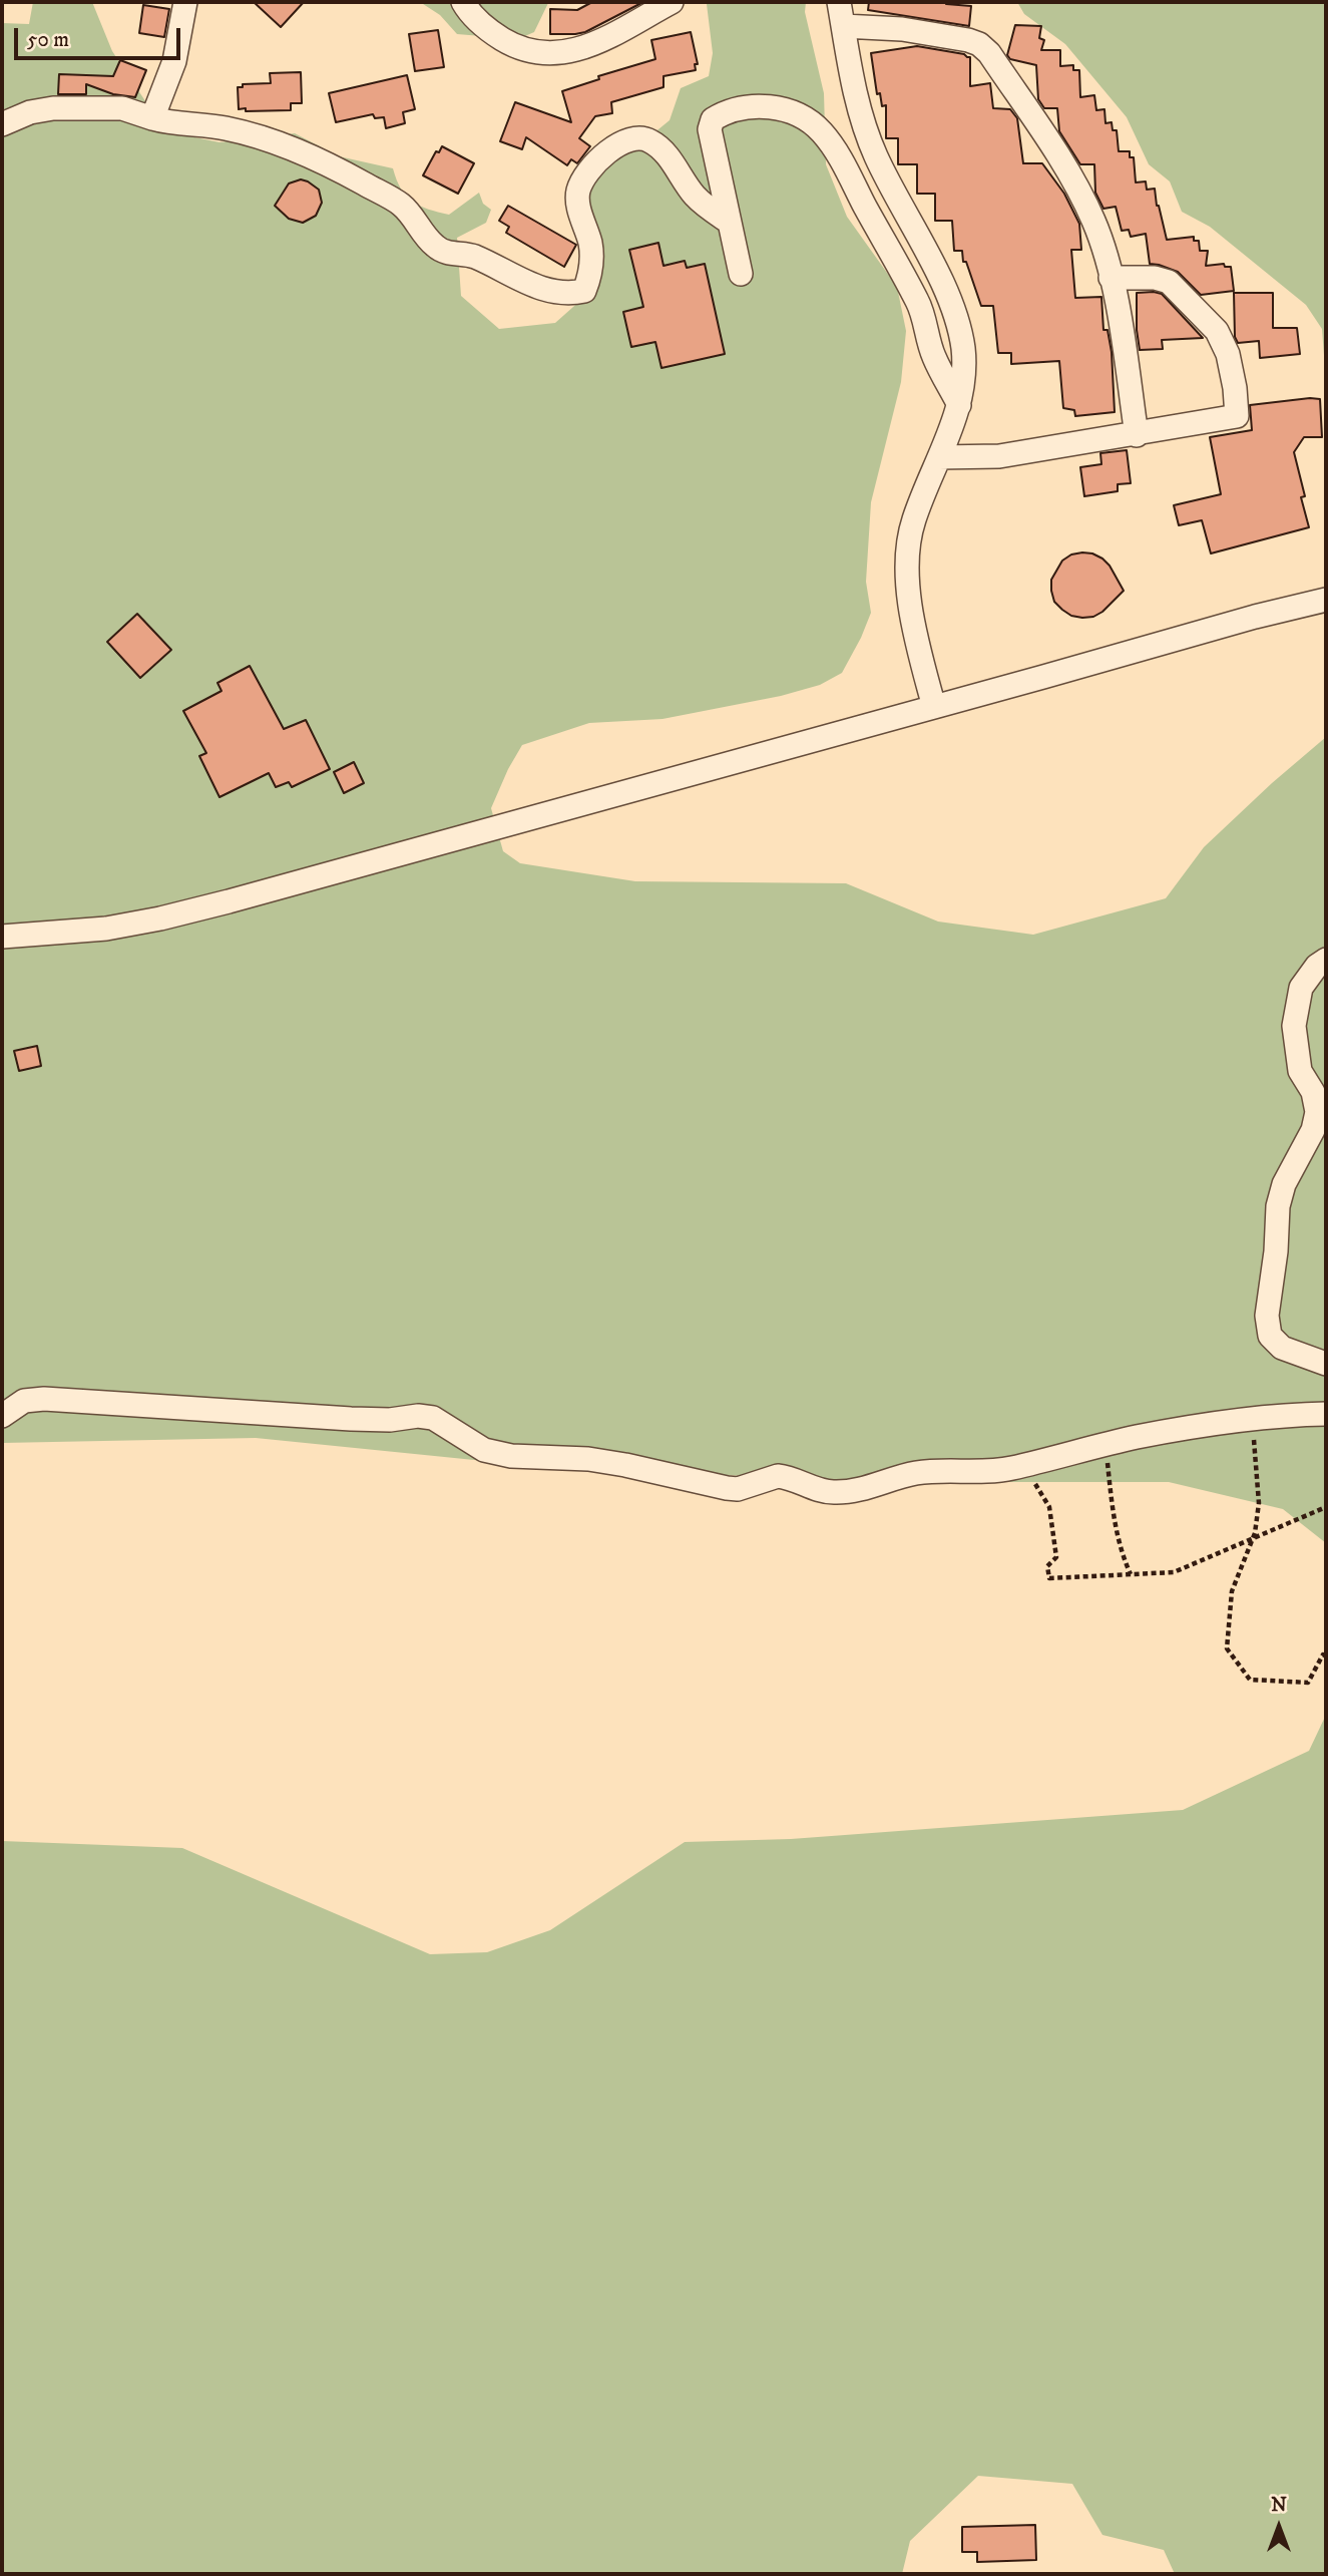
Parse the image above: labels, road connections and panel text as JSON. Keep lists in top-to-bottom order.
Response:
{
  "scale_bar": "50 m",
  "north": "top"
}
